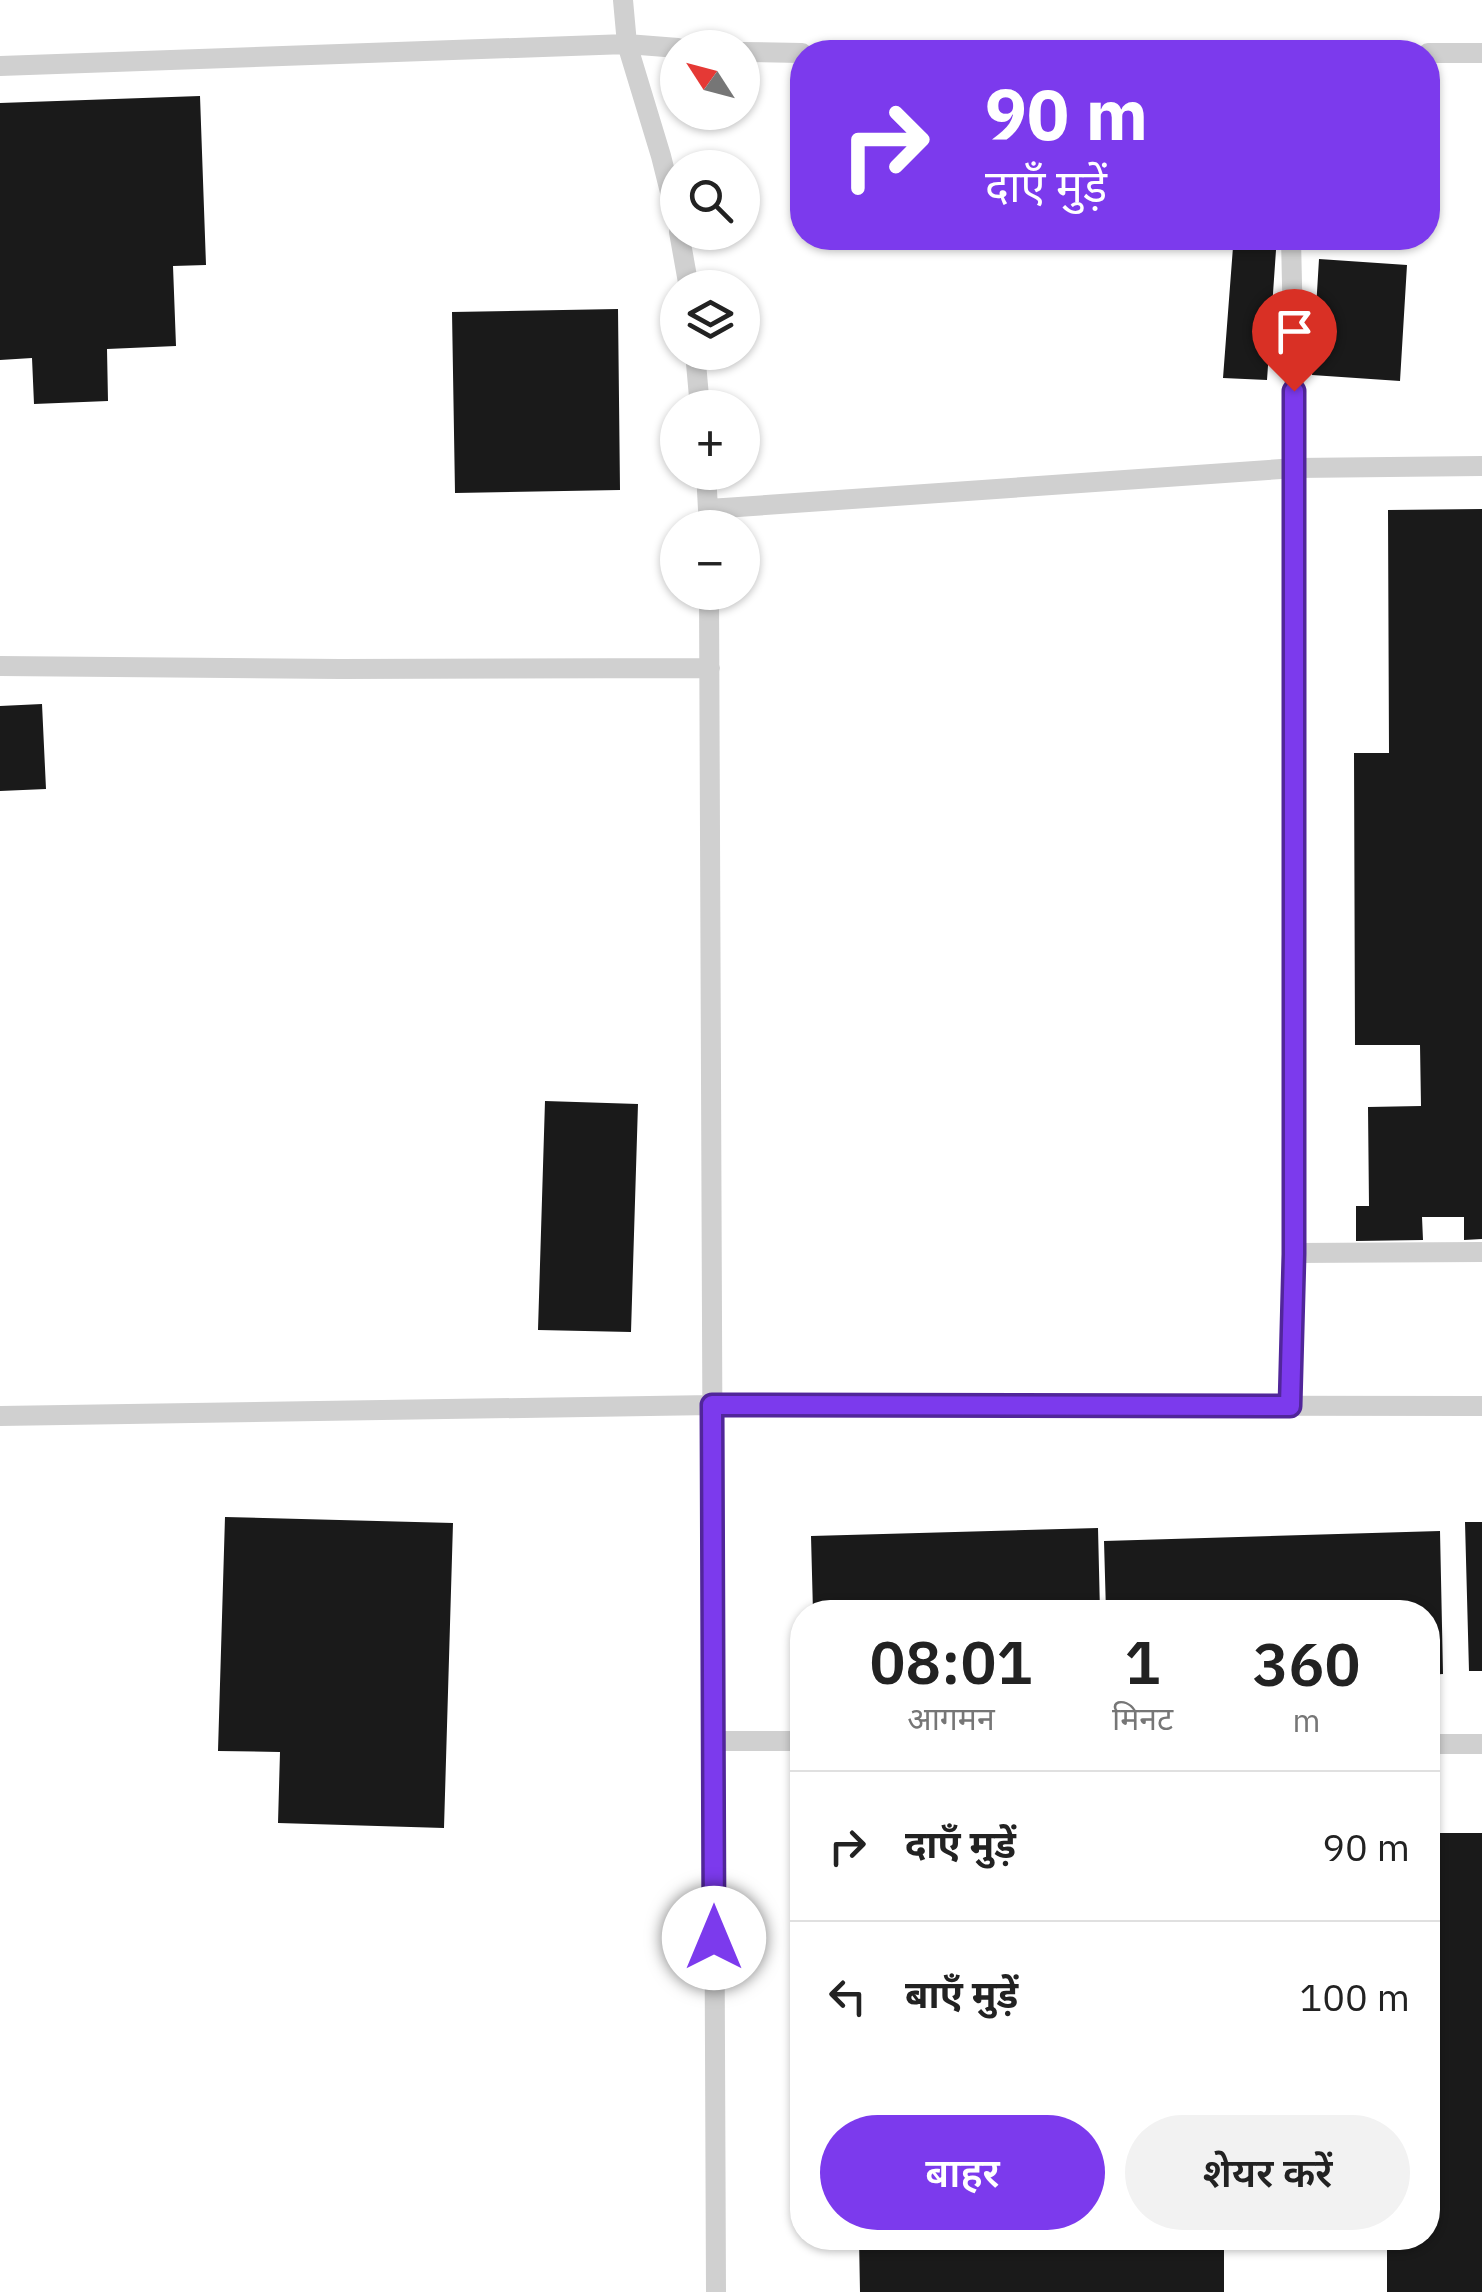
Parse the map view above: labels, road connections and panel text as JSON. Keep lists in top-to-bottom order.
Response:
{
  "north": "top left",
  "page": {
    "map_buttons": ["+", "−"],
    "turn": ["90 m", "दाएँ मुड़ें"],
    "eta": [
      "08:01",
      "आगमन",
      "1",
      "मिनट",
      "360",
      "m"
    ],
    "list": [
      {
        "name": "दाएँ मुड़ें",
        "value": "90 m"
      },
      {
        "name": "बाएँ मुड़ें",
        "value": "100 m"
      }
    ],
    "buttons": ["बाहर", "शेयर करें"]
  }
}
